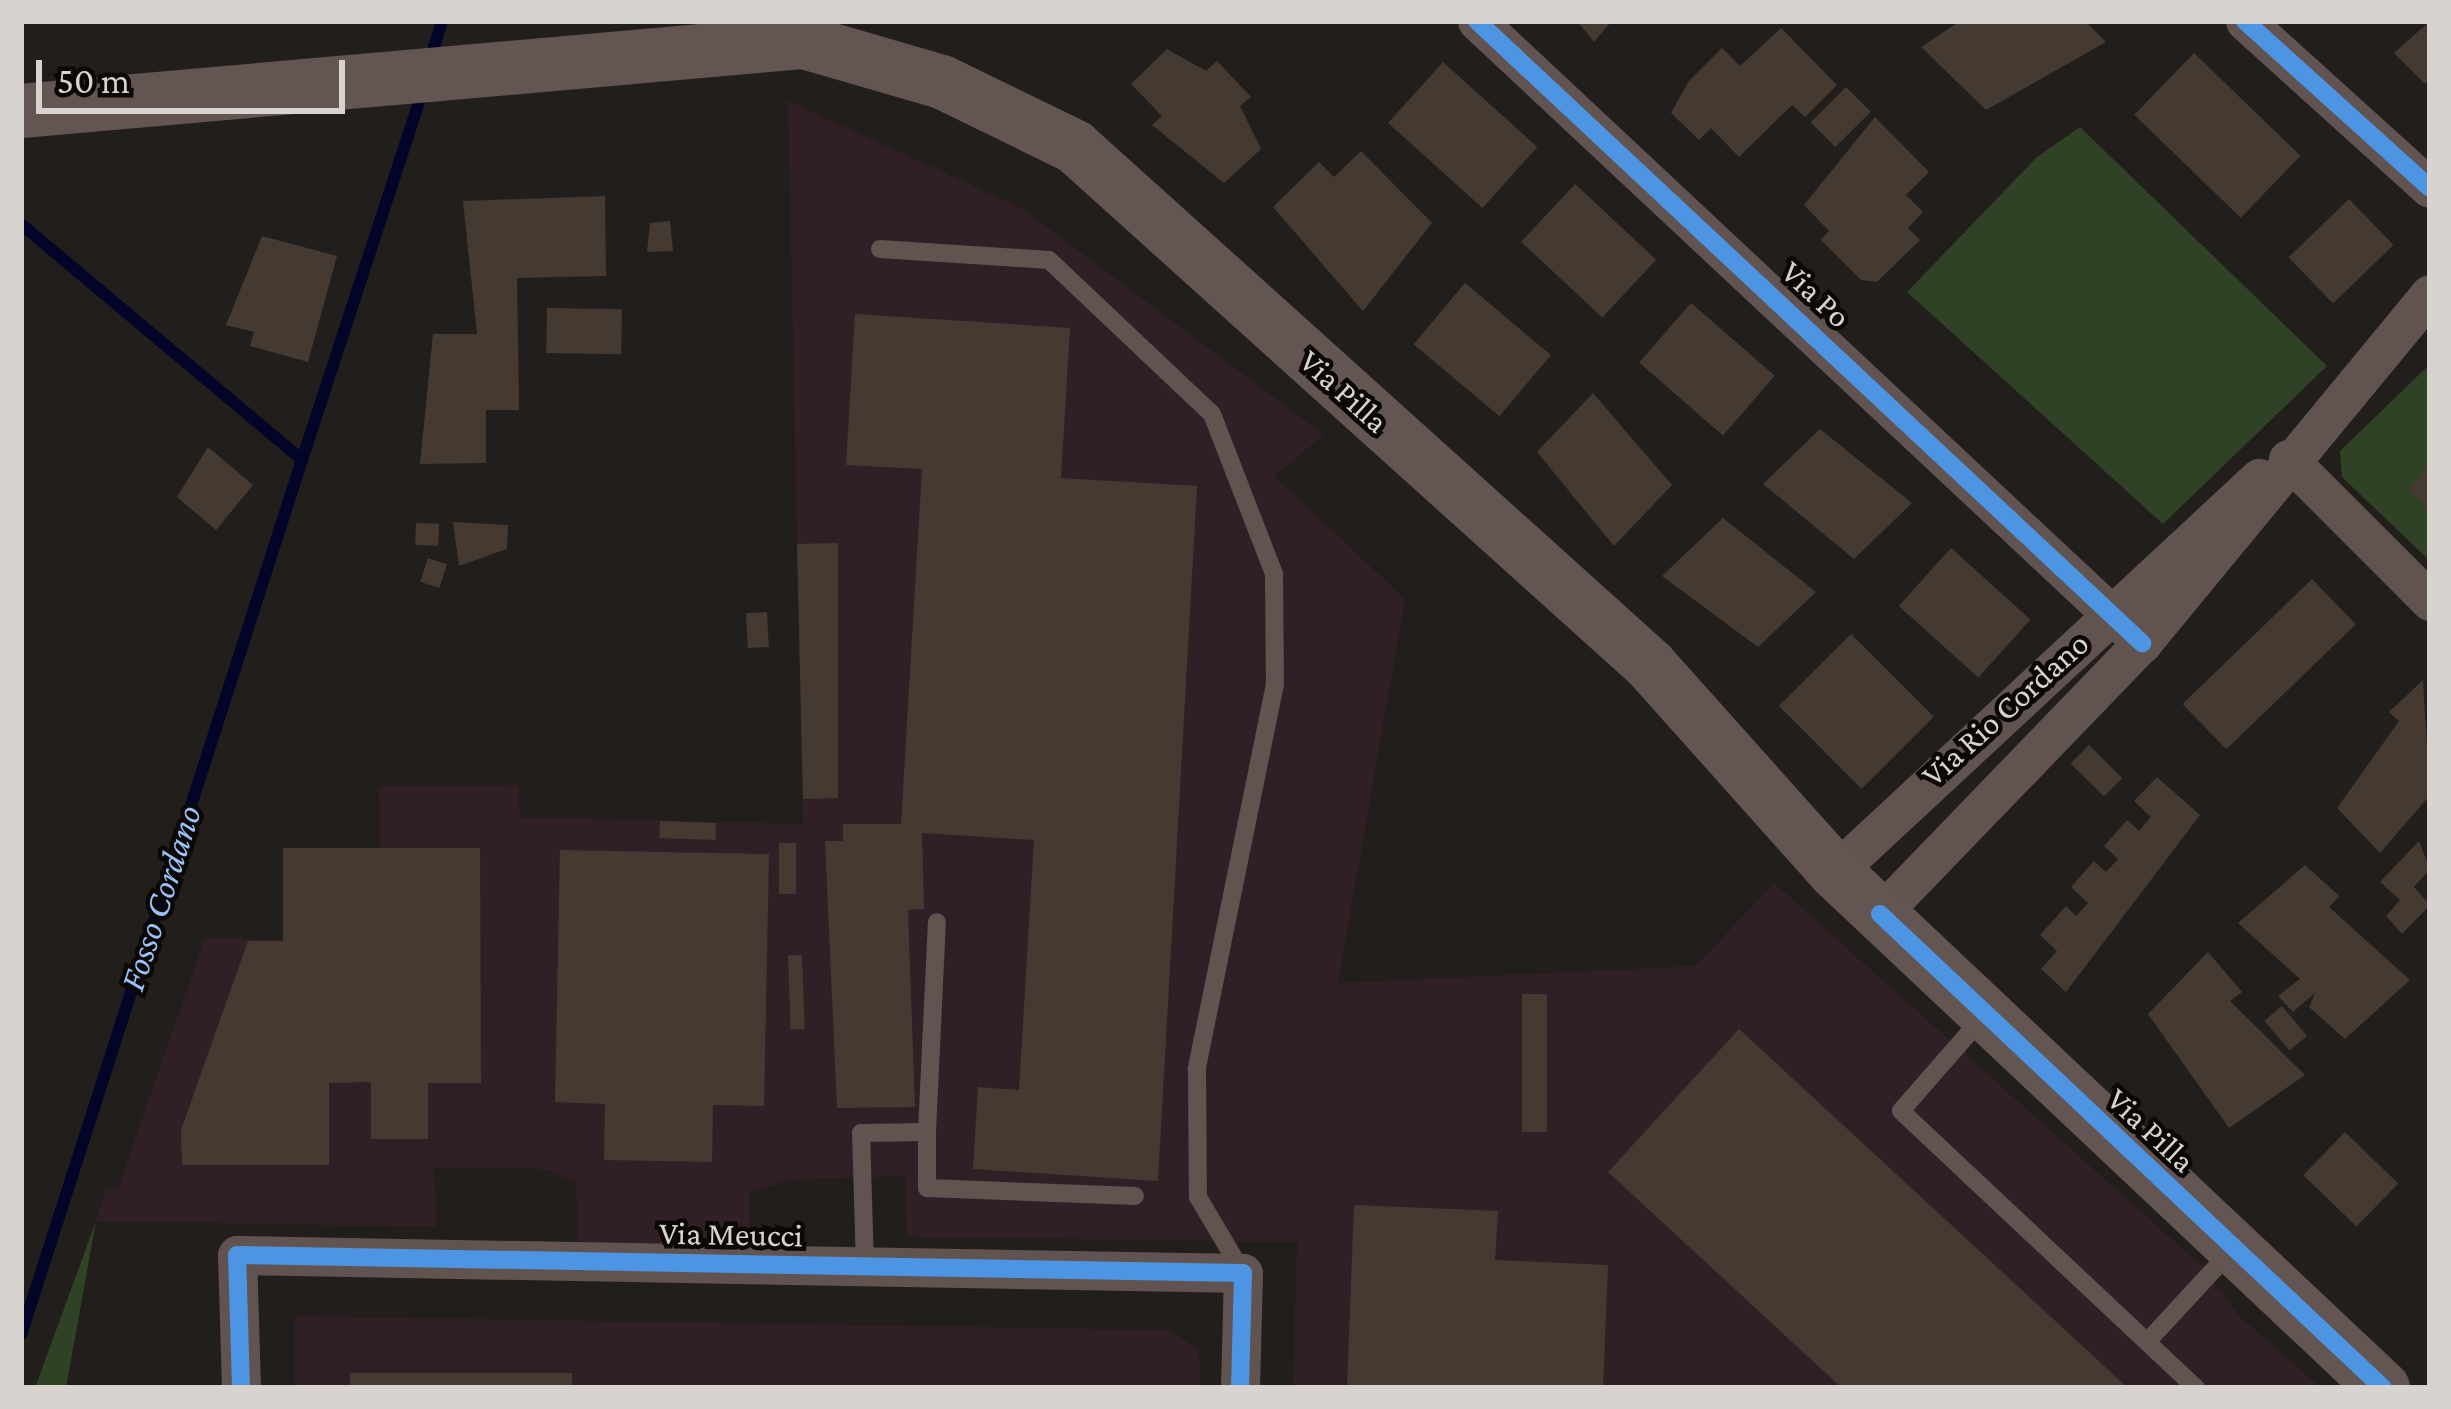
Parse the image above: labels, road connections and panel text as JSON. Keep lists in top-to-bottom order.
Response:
{
  "streets": {
    "main road": ["Via Pilla"],
    "street": ["Via Po", "Via Rio Cordano", "Via Meucci"]
  },
  "crossings": [
    ["Via Po", "Via Rio Cordano"],
    ["Via Pilla", "Via Rio Cordano"]
  ],
  "water": ["Fosso Cordano"],
  "scale_bar": "50 m"
}
